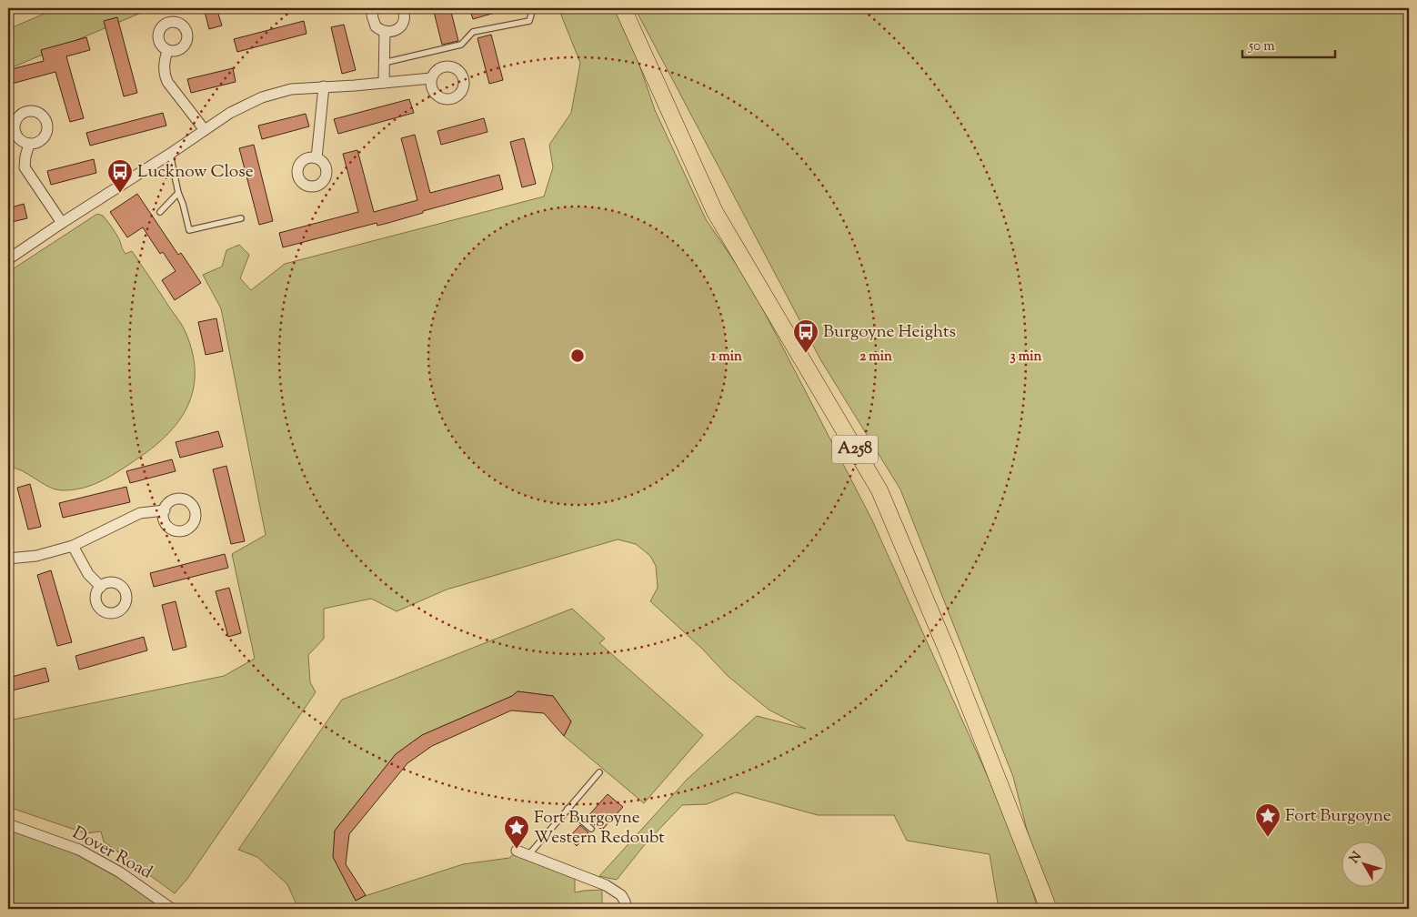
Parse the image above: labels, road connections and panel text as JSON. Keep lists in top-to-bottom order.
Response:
{
  "streets": {
    "main road": ["A258"],
    "street": ["Dover Road"]
  },
  "places": {
    "bus stop": ["Lucknow Close", "Burgoyne Heights"],
    "place": ["Fort Burgoyne", "Fort Burgoyne Western Redoubt"]
  },
  "scale_bar": "50 m",
  "north": "top left",
  "rings": ["1 min", "2 min", "3 min"]
}
